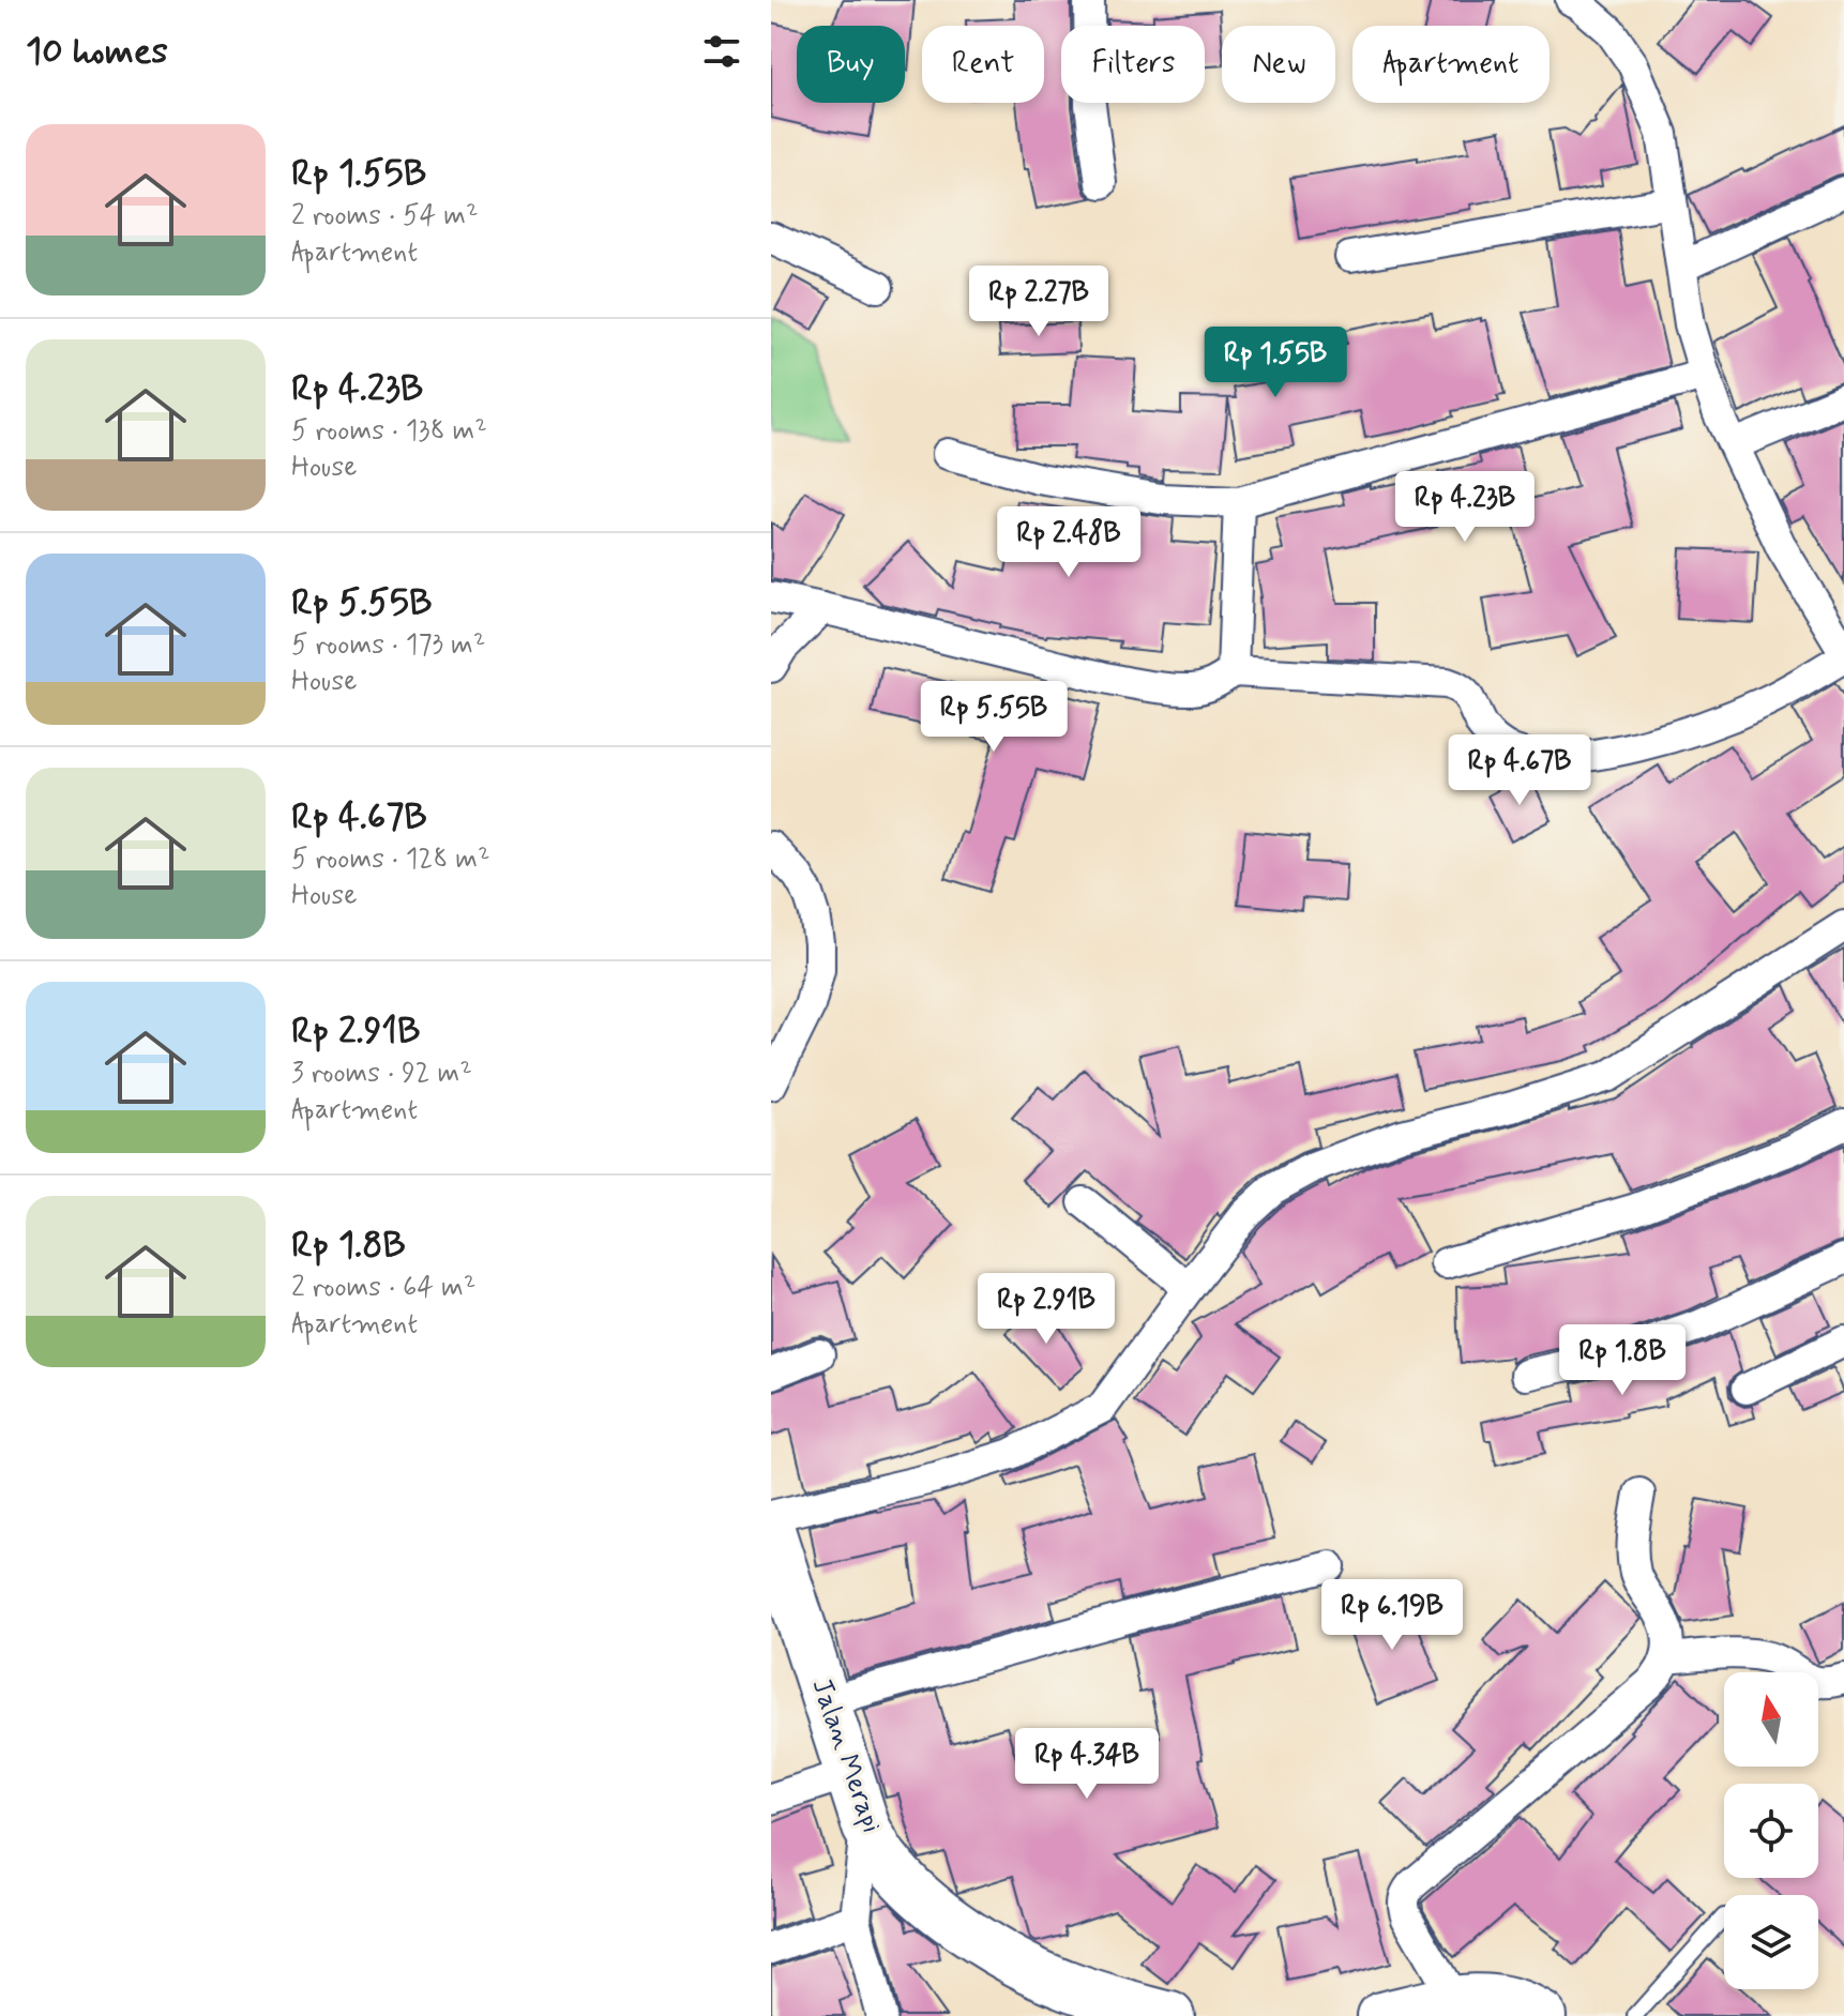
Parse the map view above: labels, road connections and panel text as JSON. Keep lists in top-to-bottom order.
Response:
{
  "streets": {
    "main road": ["Jalan Merapi"]
  },
  "north": "top",
  "page": {
    "heading": "10 homes",
    "chip": [
      "Buy",
      "Rent",
      "Filters",
      "New",
      "Apartment"
    ],
    "list": [
      {
        "name": "Rp 1.55B",
        "note": "2 rooms · 54 m² · Apartment"
      },
      {
        "name": "Rp 4.23B",
        "note": "5 rooms · 138 m² · House"
      },
      {
        "name": "Rp 5.55B",
        "note": "5 rooms · 173 m² · House"
      },
      {
        "name": "Rp 4.67B",
        "note": "5 rooms · 128 m² · House"
      },
      {
        "name": "Rp 2.91B",
        "note": "3 rooms · 92 m² · Apartment"
      },
      {
        "name": "Rp 1.8B",
        "note": "2 rooms · 64 m² · Apartment"
      }
    ],
    "price": [
      "Rp 2.27B",
      "Rp 1.55B",
      "Rp 4.23B",
      "Rp 2.48B",
      "Rp 5.55B",
      "Rp 4.67B",
      "Rp 2.91B",
      "Rp 1.8B",
      "Rp 6.19B",
      "Rp 4.34B"
    ]
  }
}
